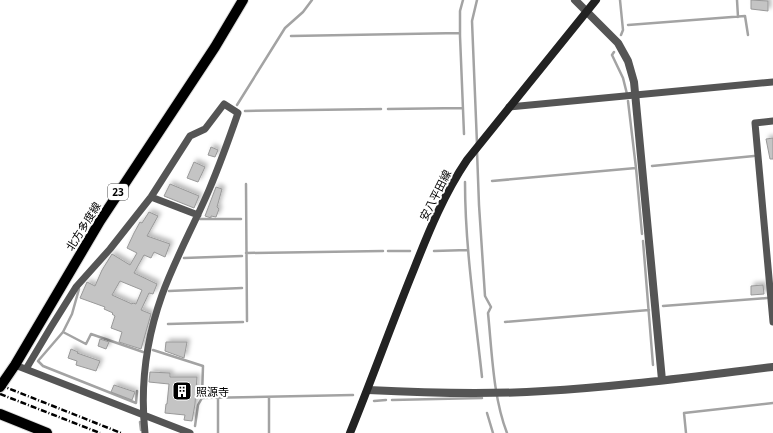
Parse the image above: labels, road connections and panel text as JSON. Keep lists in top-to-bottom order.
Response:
{
  "streets": {
    "main road": ["23", "安八平田線", "北方多度線"]
  },
  "places": {
    "building": ["照源寺"]
  }
}
